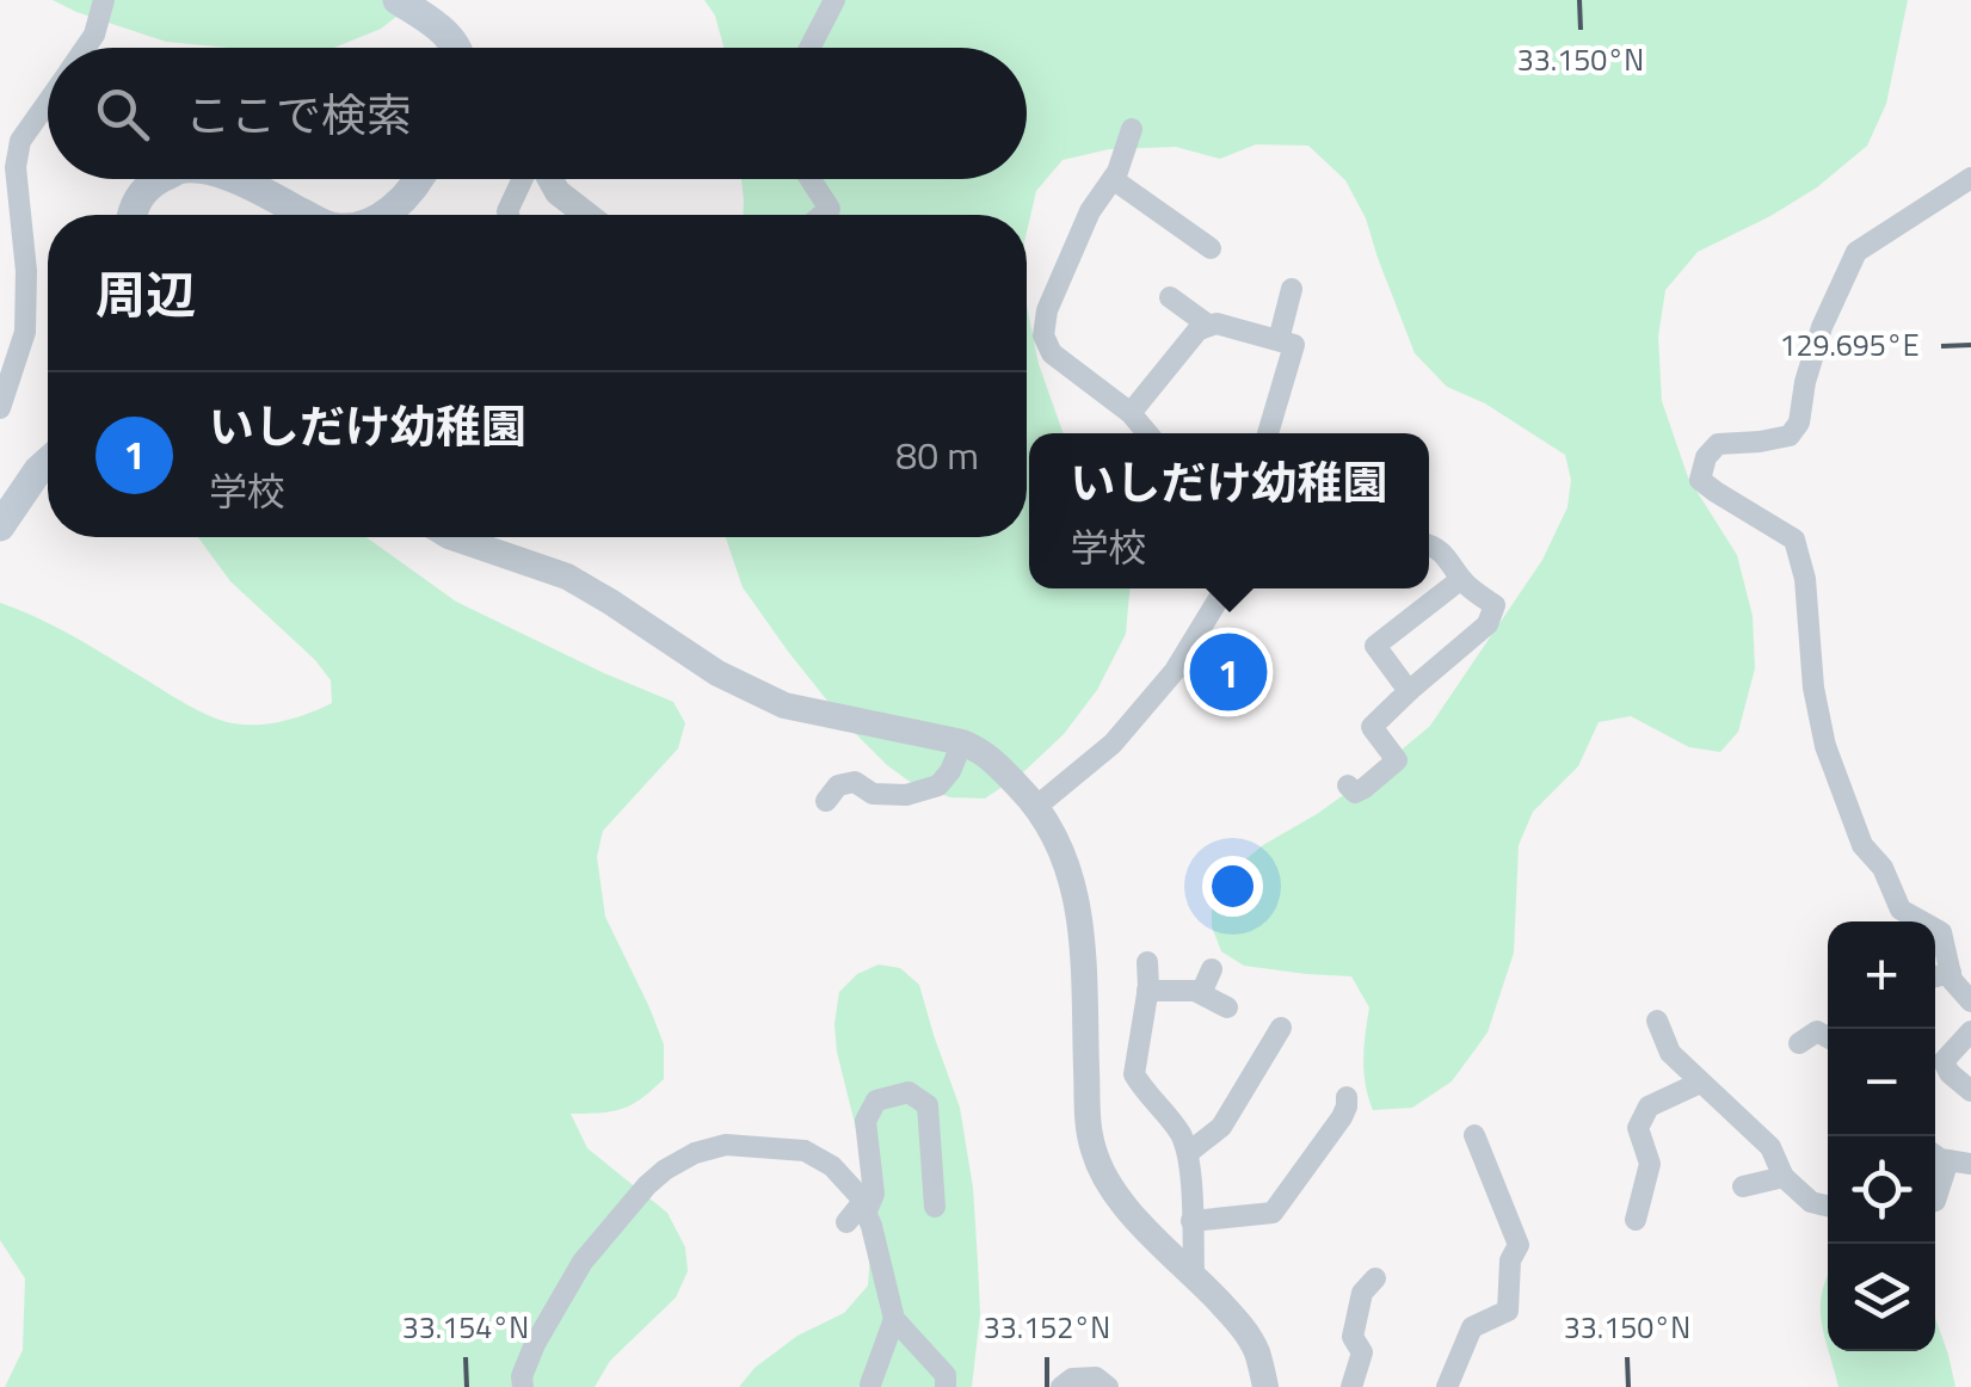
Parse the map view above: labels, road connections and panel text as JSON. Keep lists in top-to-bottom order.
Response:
{
  "page": {
    "search": "ここで検索",
    "heading": "周辺",
    "list": [
      {
        "mark": "1",
        "name": "いしだけ幼稚園",
        "note": "学校",
        "value": "80 m"
      }
    ],
    "popup": ["いしだけ幼稚園", "学校"],
    "pins": "1",
    "map_buttons": ["+", "−"]
  },
  "coordinates": [
    "33.150°N",
    "129.695°E",
    "33.154°N",
    "33.152°N"
  ]
}
